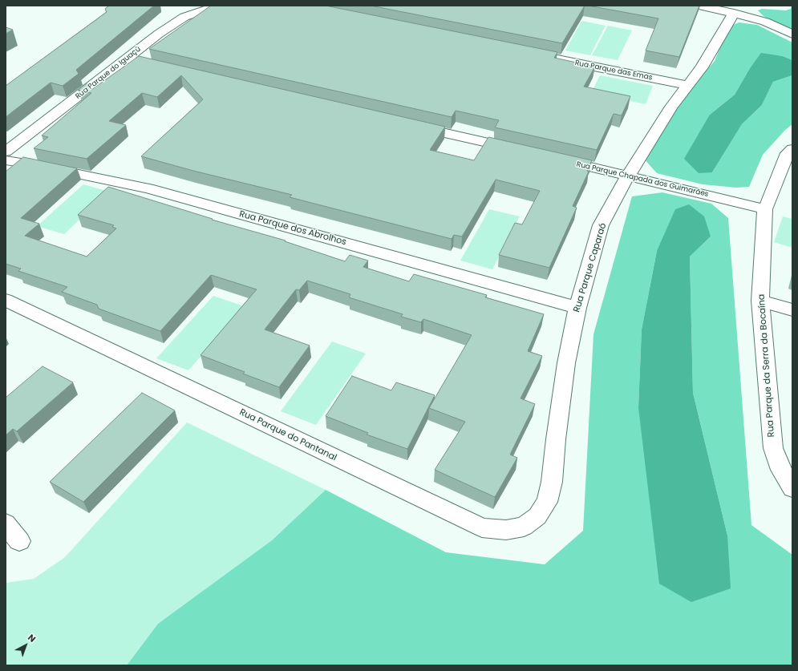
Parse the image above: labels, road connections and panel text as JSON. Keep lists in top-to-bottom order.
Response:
{
  "streets": {
    "street": [
      "Rua Parque das Emas",
      "Rua Parque do Iguaçú",
      "Rua Parque Chapada dos Guimarães",
      "Rua Parque dos Abrolhos",
      "Rua Parque Caparaó",
      "Rua Parque da Serra da Bocaína",
      "Rua Parque do Pantanal"
    ]
  },
  "crossings": [
    ["Rua Parque das Emas", "Rua Parque Caparaó"],
    ["Rua Parque Chapada dos Guimarães", "Rua Parque Caparaó"],
    ["Rua Parque Chapada dos Guimarães", "Rua Parque da Serra da Bocaína"],
    ["Rua Parque dos Abrolhos", "Rua Parque Caparaó"],
    ["Rua Parque Caparaó", "Rua Parque do Pantanal"]
  ],
  "north": "top right"
}
